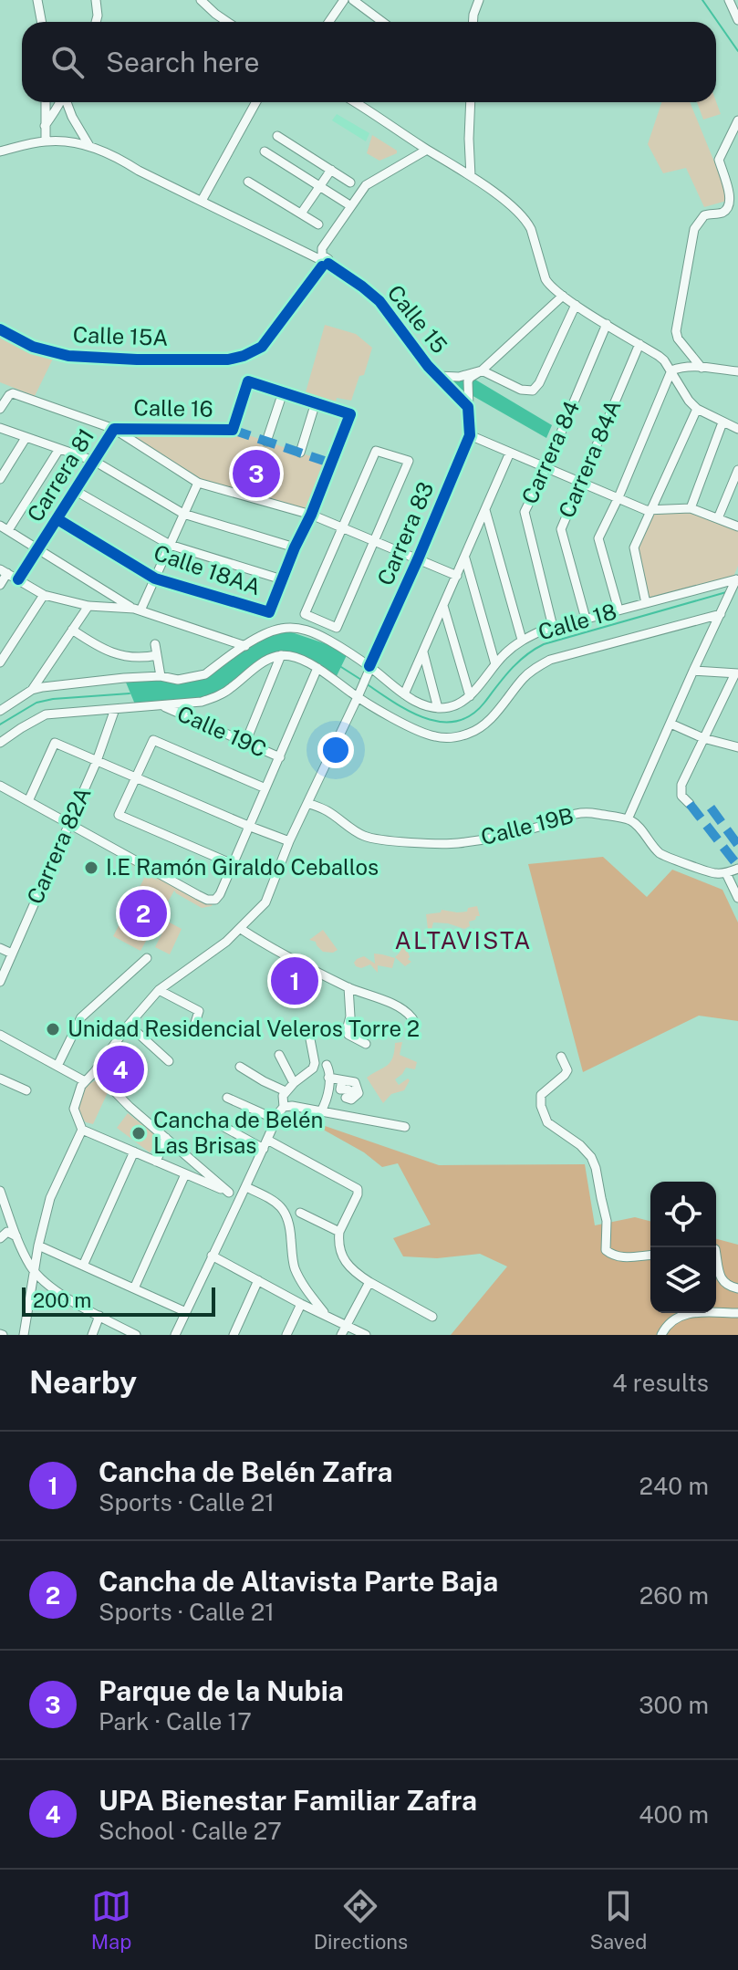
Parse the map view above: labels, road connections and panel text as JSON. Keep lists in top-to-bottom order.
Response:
{
  "streets": {
    "street": [
      "Calle 15",
      "Calle 15A",
      "Calle 16",
      "Carrera 84",
      "Carrera 84A",
      "Carrera 81",
      "Carrera 83",
      "Calle 18AA",
      "Calle 18",
      "Calle 19C",
      "Calle 19B",
      "Carrera 82A"
    ]
  },
  "crossings": [
    ["Calle 15", "Calle 15A"],
    ["Calle 15", "Carrera 83"],
    ["Calle 16", "Carrera 81"],
    ["Carrera 84", "Calle 18"],
    ["Carrera 84A", "Calle 18"],
    ["Carrera 81", "Calle 18AA"],
    ["Carrera 83", "Calle 18"],
    ["Carrera 83", "Calle 19B"],
    ["Calle 19C", "Carrera 82A"]
  ],
  "districts": ["ALTAVISTA"],
  "places": ["I.E Ramón Giraldo Ceballos", "Unidad Residencial Veleros Torre 2", "Cancha de Belén Las Brisas"],
  "scale_bar": "200 m",
  "page": {
    "search": "Search here",
    "pins": [
      "3",
      "2",
      "1",
      "4"
    ],
    "scale": "200 m",
    "heading": ["Nearby", "4 results"],
    "list": [
      {
        "mark": "1",
        "name": "Cancha de Belén Zafra",
        "note": "Sports · Calle 21",
        "value": "240 m"
      },
      {
        "mark": "2",
        "name": "Cancha de Altavista Parte Baja",
        "note": "Sports · Calle 21",
        "value": "260 m"
      },
      {
        "mark": "3",
        "name": "Parque de la Nubia",
        "note": "Park · Calle 17",
        "value": "300 m"
      },
      {
        "mark": "4",
        "name": "UPA Bienestar Familiar Zafra",
        "note": "School · Calle 27",
        "value": "400 m"
      }
    ],
    "nav": ["Map", "Directions", "Saved"]
  }
}
